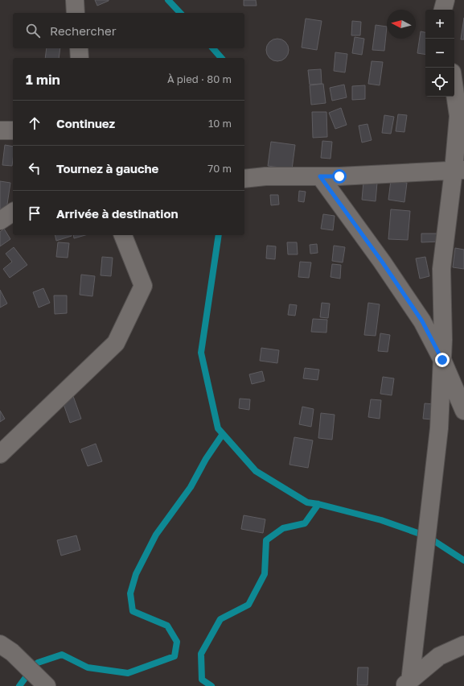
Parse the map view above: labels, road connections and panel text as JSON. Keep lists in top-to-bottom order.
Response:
{
  "north": "left",
  "page": {
    "map_buttons": ["+", "−"],
    "search": "Rechercher",
    "heading": ["1 min", "À pied · 80 m"],
    "list": [
      ["Continuez", "10 m"],
      ["Tournez à gauche", "70 m"],
      "Arrivée à destination"
    ]
  }
}
